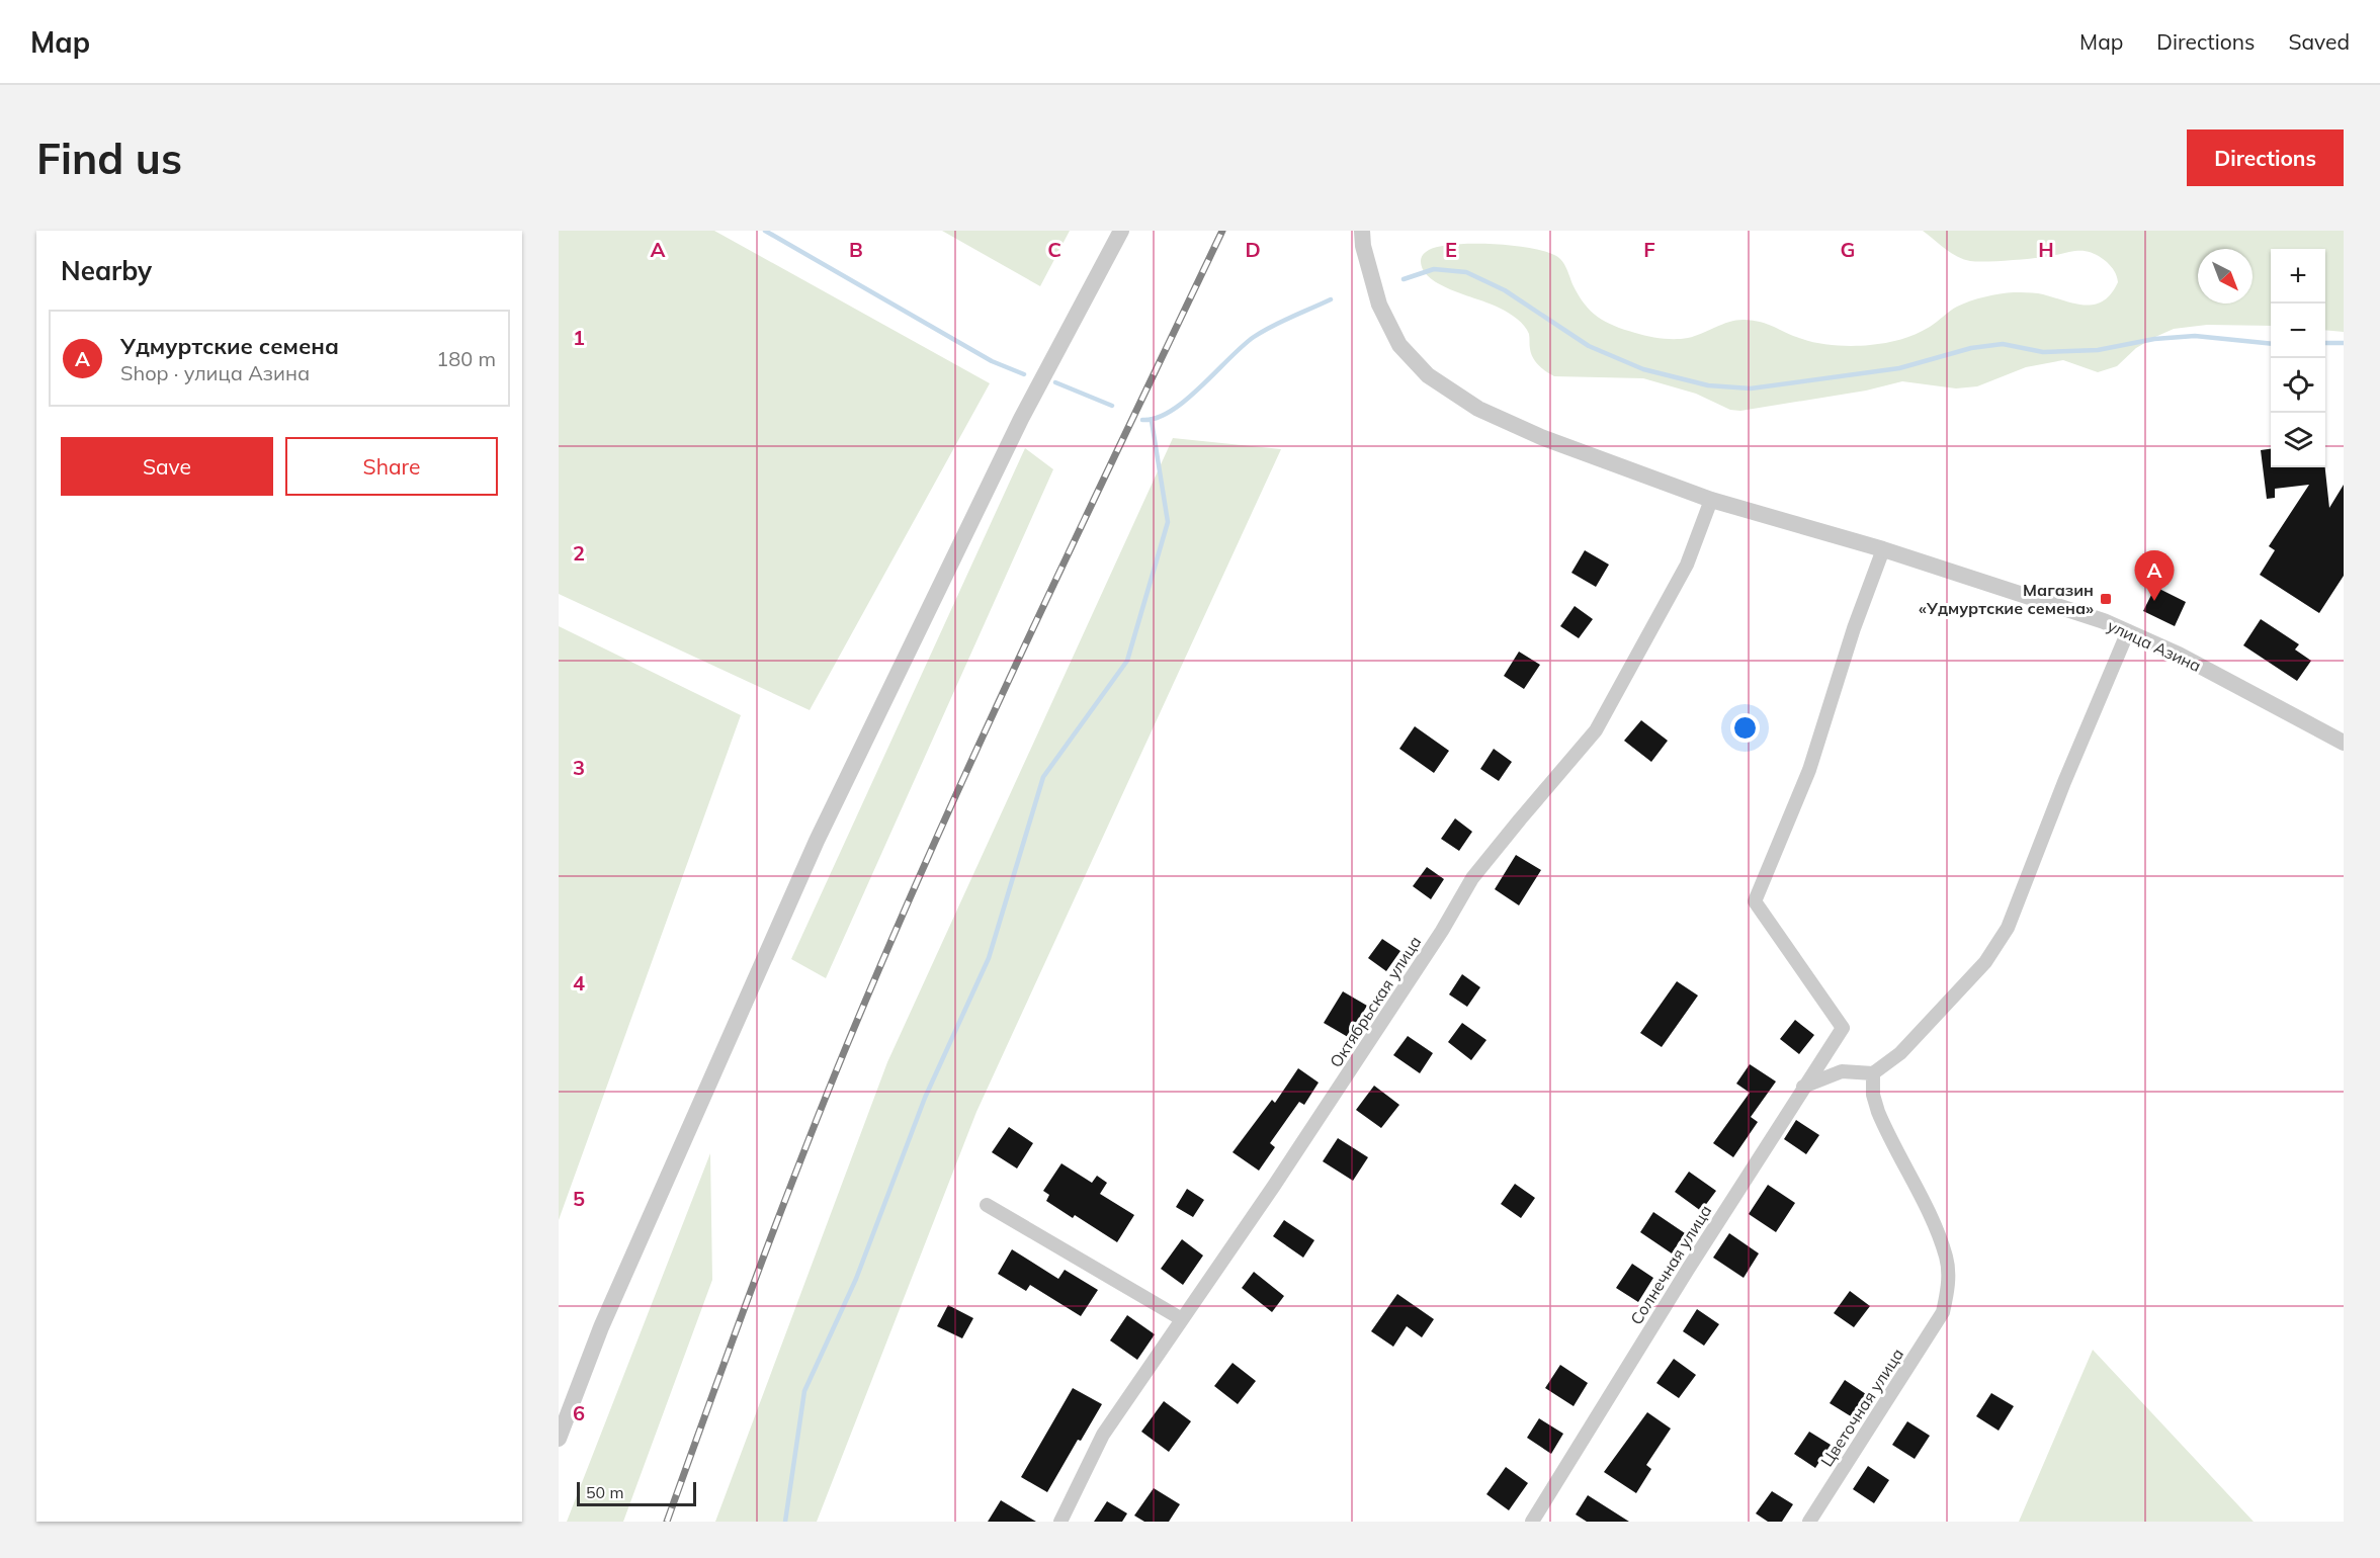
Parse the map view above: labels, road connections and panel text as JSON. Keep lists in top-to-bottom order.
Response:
{
  "streets": {
    "street": [
      "улица Азина",
      "Октябрьская улица",
      "Солнечная улица",
      "Цветочная улица"
    ]
  },
  "crossings": [
    ["улица Азина", "Октябрьская улица"],
    ["улица Азина", "Солнечная улица"]
  ],
  "places": {
    "transit": ["Магазин «Удмуртские семена»"]
  },
  "scale_bar": "50 m",
  "north": "bottom right",
  "page": {
    "header": "Map",
    "nav": ["Map", "Directions", "Saved"],
    "buttons": [
      "Directions",
      ["Save", "Share"]
    ],
    "title": "Find us",
    "heading": "Nearby",
    "map_buttons": ["+", "−"],
    "list": [
      {
        "mark": "A",
        "name": "Удмуртские семена",
        "note": "Shop · улица Азина",
        "value": "180 m"
      }
    ],
    "pins": "A",
    "scale": "50 m"
  },
  "grid": {
    "columns": [
      "A",
      "B",
      "C",
      "D",
      "E",
      "F",
      "G",
      "H"
    ],
    "rows": [
      "1",
      "2",
      "3",
      "4",
      "5",
      "6"
    ]
  }
}
